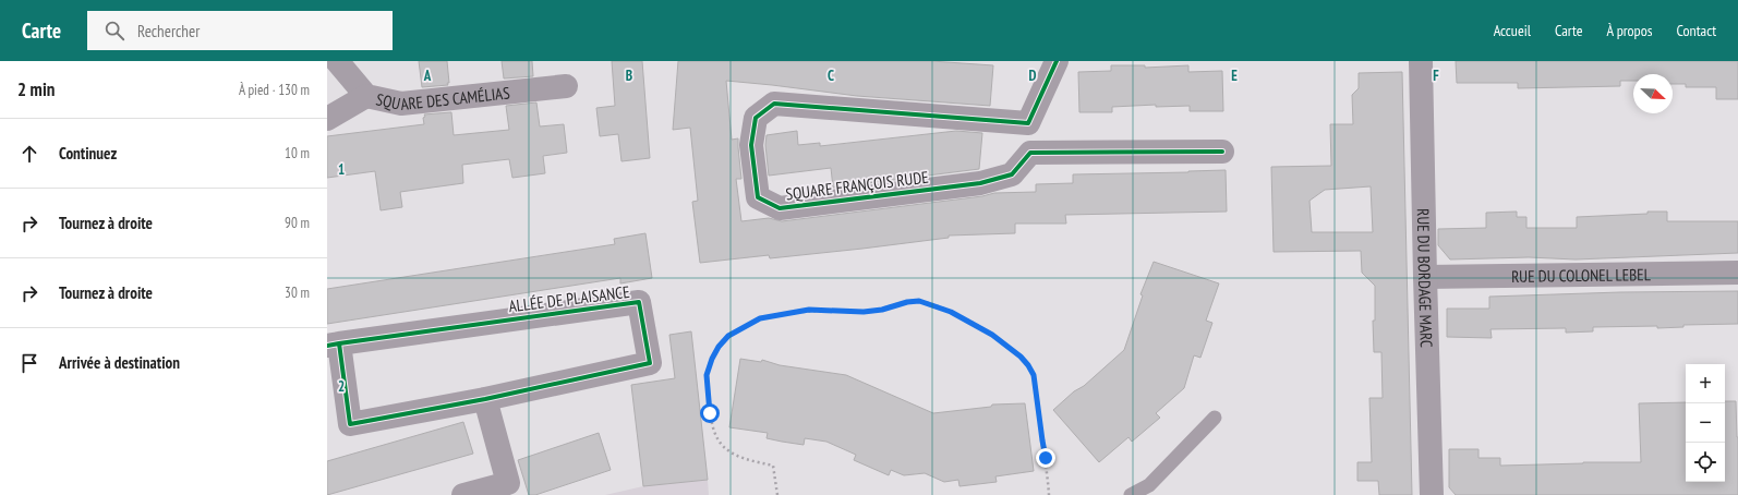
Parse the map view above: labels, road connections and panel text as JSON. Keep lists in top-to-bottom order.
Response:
{
  "streets": {
    "street": [
      "SQUARE DES CAMÉLIAS",
      "SQUARE FRANÇOIS RUDE",
      "RUE DU COLONEL LEBEL",
      "RUE DU BORDAGE MARC",
      "ALLÉE DE PLAISANCE"
    ]
  },
  "crossings": [
    ["RUE DU COLONEL LEBEL", "RUE DU BORDAGE MARC"]
  ],
  "north": "bottom right",
  "page": {
    "header": "Carte",
    "search": "Rechercher",
    "nav": [
      "Accueil",
      "Carte",
      "À propos",
      "Contact"
    ],
    "heading": ["2 min", "À pied · 130 m"],
    "list": [
      ["Continuez", "10 m"],
      ["Tournez à droite", "90 m"],
      ["Tournez à droite", "30 m"],
      "Arrivée à destination"
    ],
    "map_buttons": ["+", "−"]
  },
  "grid": {
    "columns": [
      "A",
      "B",
      "C",
      "D",
      "E",
      "F"
    ],
    "rows": ["1", "2"]
  }
}
